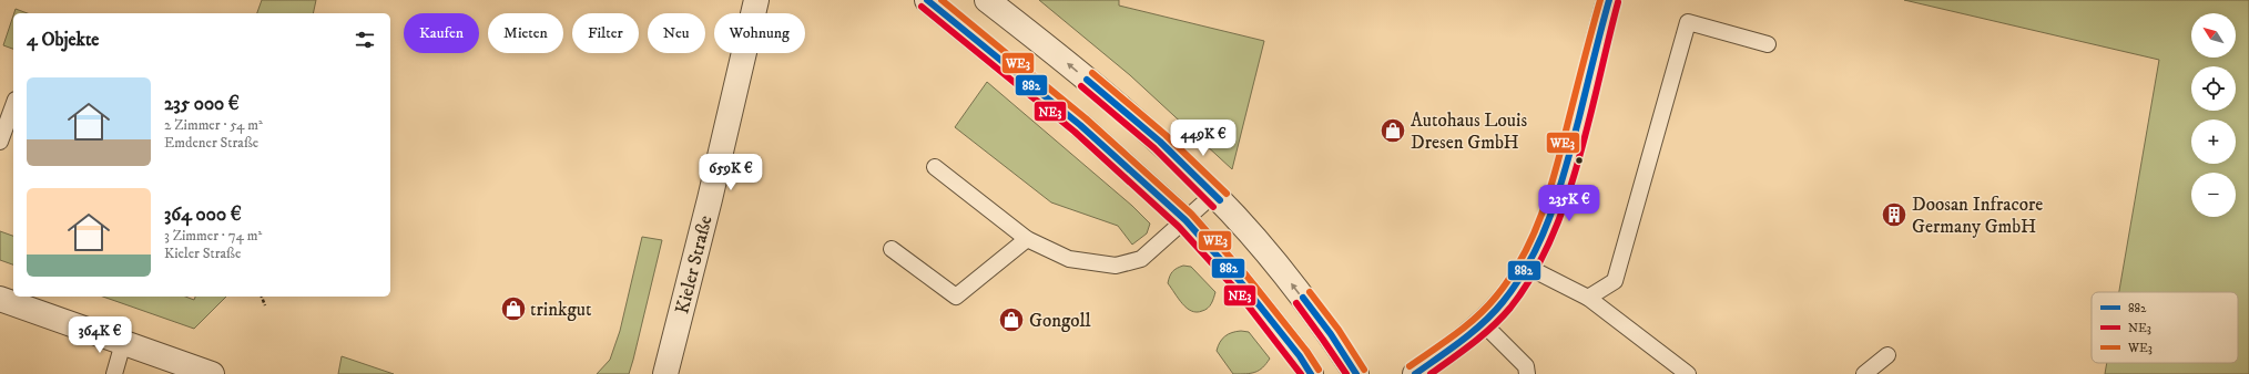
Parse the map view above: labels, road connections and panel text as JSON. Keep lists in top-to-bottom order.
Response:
{
  "streets": {
    "street": ["Kieler Straße"]
  },
  "places": {
    "shop": ["Autohaus Louis Dresen GmbH", "trinkgut", "Gongoll"],
    "building": ["Doosan Infracore Germany GmbH"]
  },
  "lines": ["transit line 882", "transit line WE3", "transit line NE3"],
  "legend": ["882", "NE3", "WE3"],
  "north": "top left",
  "page": {
    "map_buttons": ["+", "−"],
    "chip": [
      "Kaufen",
      "Mieten",
      "Filter",
      "Neu",
      "Wohnung"
    ],
    "heading": "4 Objekte",
    "list": [
      {
        "name": "235 000 €",
        "note": "2 Zimmer · 54 m² · Emdener Straße"
      },
      {
        "name": "364 000 €",
        "note": "3 Zimmer · 74 m² · Kieler Straße"
      }
    ],
    "price": [
      "449K €",
      "659K €",
      "235K €",
      "364K €"
    ]
  }
}
